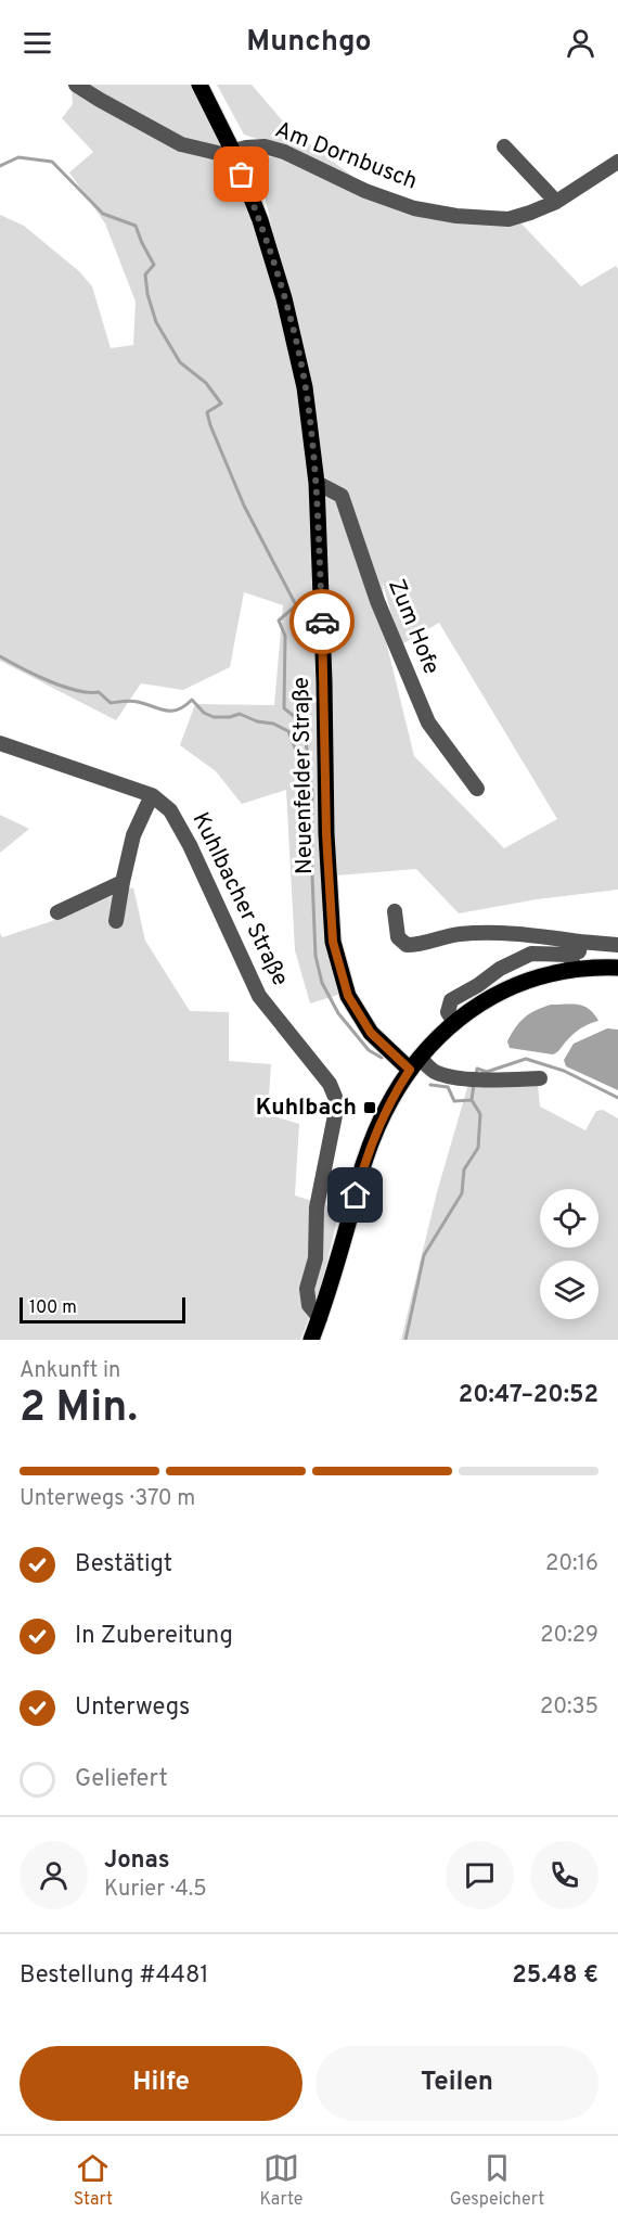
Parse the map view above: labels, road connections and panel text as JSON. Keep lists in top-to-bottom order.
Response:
{
  "streets": {
    "main road": ["Neuenfelder Straße"],
    "street": ["Am Dornbusch", "Zum Hofe", "Kuhlbacher Straße"]
  },
  "crossings": [
    ["Am Dornbusch", "Neuenfelder Straße"],
    ["Zum Hofe", "Neuenfelder Straße"]
  ],
  "places": {
    "transit": ["Kuhlbach"]
  },
  "scale_bar": "100 m",
  "page": {
    "header": "Munchgo",
    "scale": "100 m",
    "heading": ["2 Min.", "Ankunft in", "20:47–20:52"],
    "panel": [
      "Jonas",
      "Kurier · 4.5",
      "Bestellung #4481",
      "25.48 €"
    ],
    "bar": "Unterwegs · 370 m",
    "list": [
      ["Bestätigt", "20:16"],
      ["In Zubereitung", "20:29"],
      ["Unterwegs", "20:35"],
      "Geliefert"
    ],
    "buttons": ["Hilfe", "Teilen"],
    "tabs": ["Start", "Karte", "Gespeichert"]
  }
}
